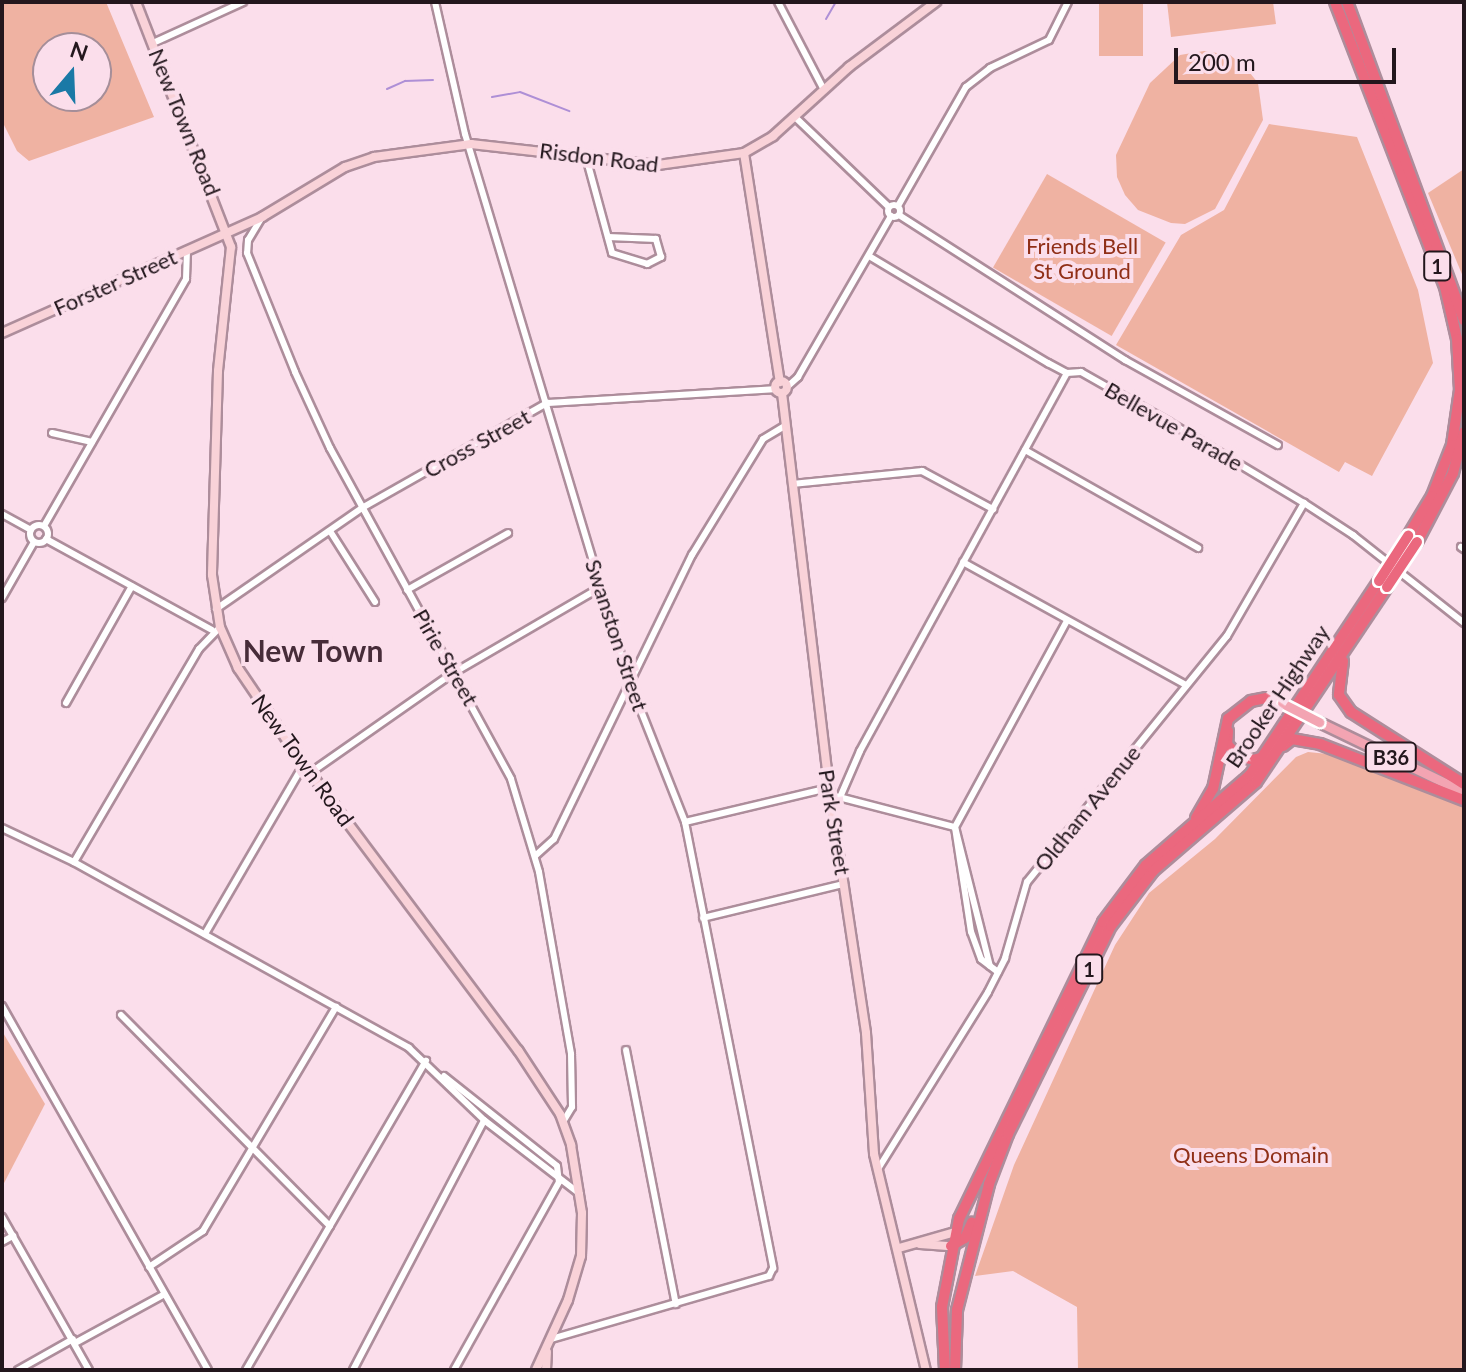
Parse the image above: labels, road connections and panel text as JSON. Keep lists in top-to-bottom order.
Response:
{
  "streets": {
    "highway": ["1", "Brooker Highway"],
    "main road": ["B36"],
    "street": [
      "New Town Road",
      "Risdon Road",
      "Forster Street",
      "Bellevue Parade",
      "Cross Street",
      "Swanston Street",
      "Pirie Street",
      "Oldham Avenue",
      "Park Street"
    ]
  },
  "crossings": [
    ["New Town Road", "Risdon Road"],
    ["New Town Road", "Forster Street"],
    ["New Town Road", "Cross Street"],
    ["New Town Road", "Pirie Street"],
    ["Risdon Road", "Forster Street"],
    ["Risdon Road", "Swanston Street"],
    ["Risdon Road", "Pirie Street"],
    ["Risdon Road", "Park Street"],
    ["1", "Brooker Highway"],
    ["Bellevue Parade", "Oldham Avenue"],
    ["Cross Street", "Swanston Street"],
    ["Cross Street", "Pirie Street"],
    ["Cross Street", "Park Street"],
    ["Oldham Avenue", "Park Street"]
  ],
  "districts": ["New Town"],
  "parks": ["Friends Bell St Ground", "Queens Domain"],
  "scale_bar": "200 m",
  "north": "top"
}
